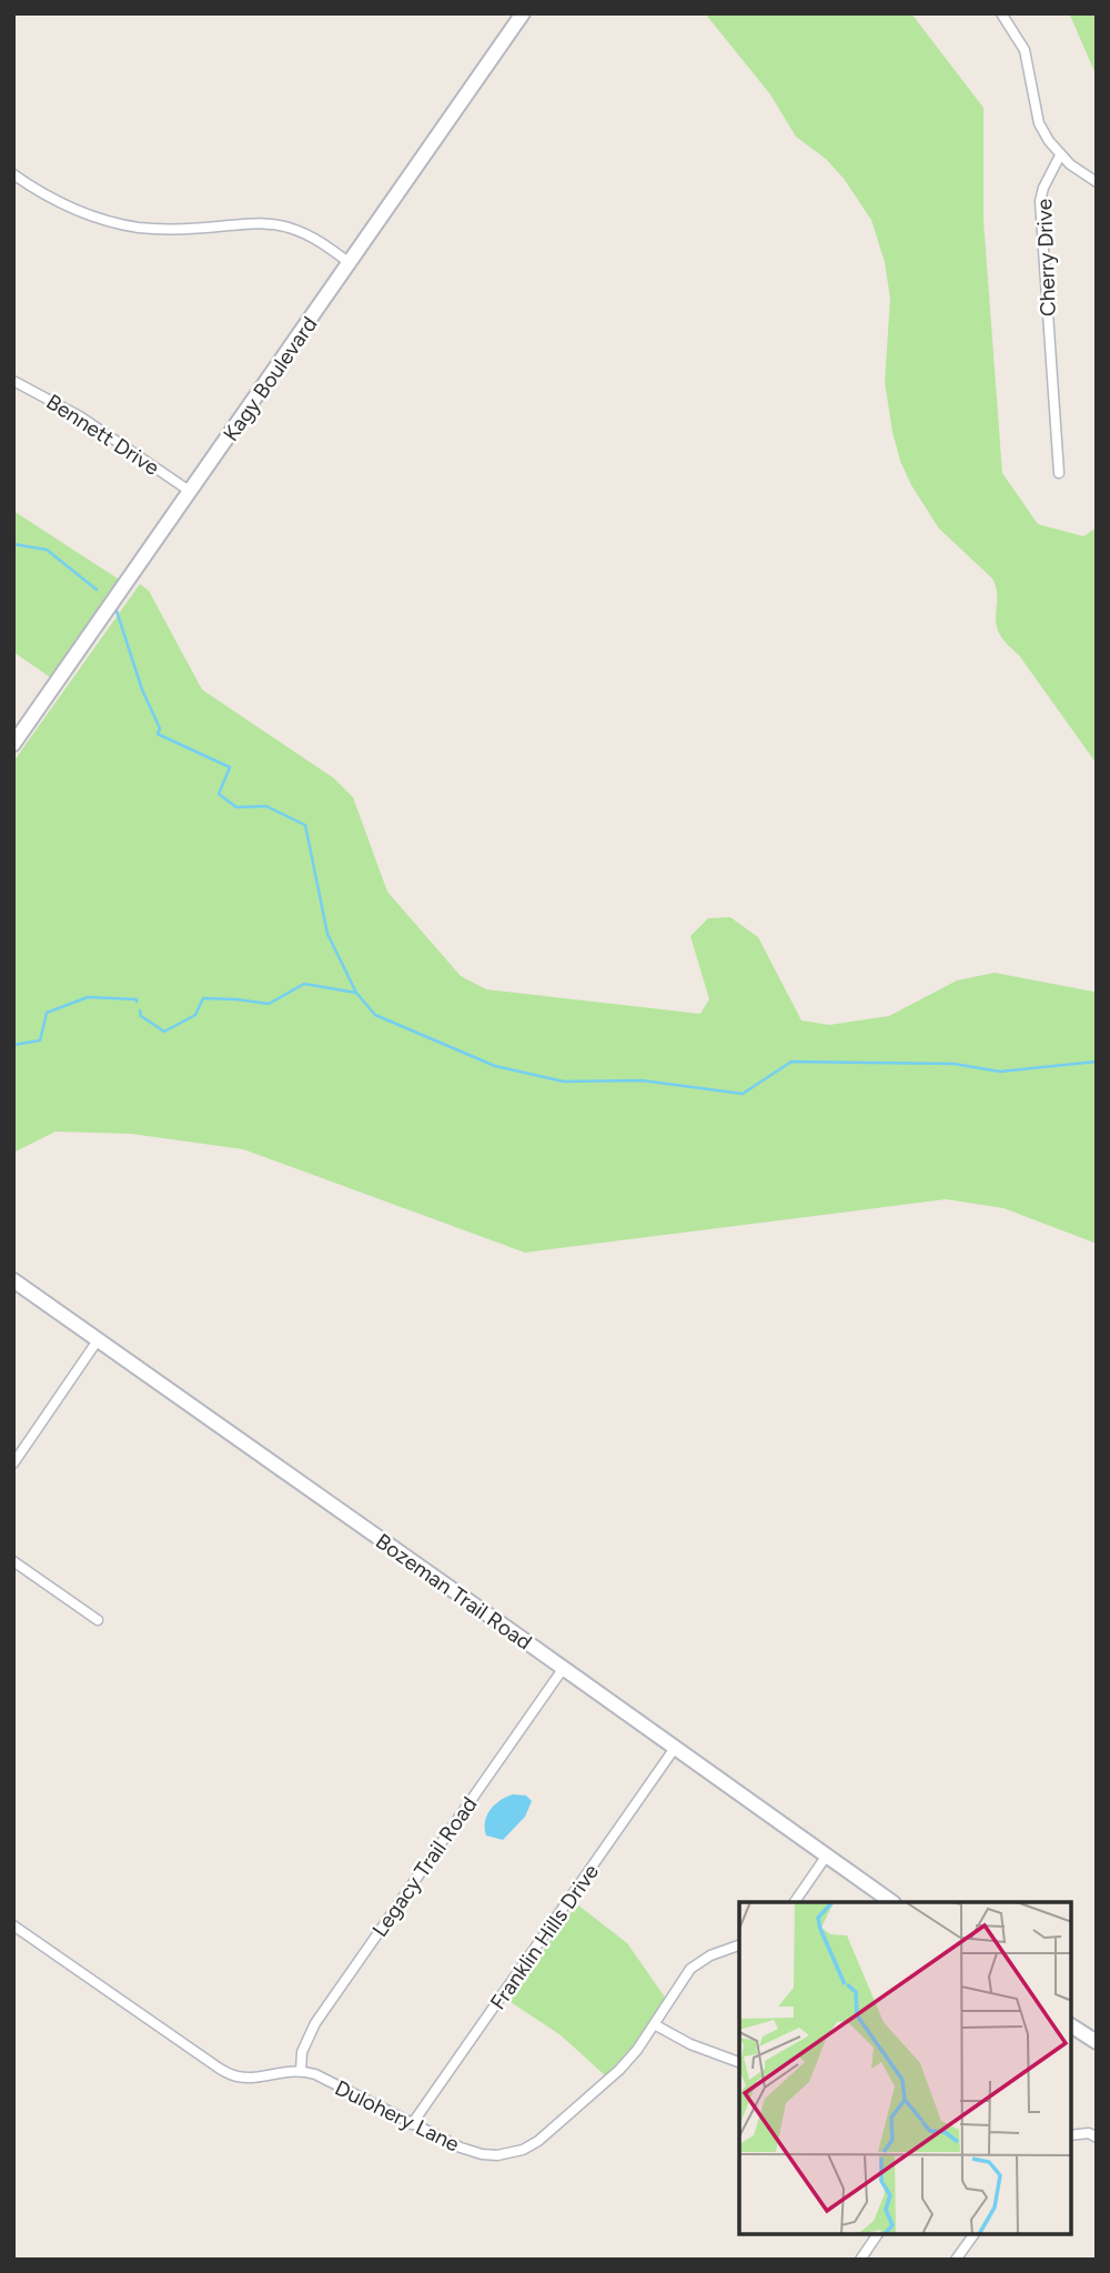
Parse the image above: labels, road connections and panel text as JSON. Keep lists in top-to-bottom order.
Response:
{
  "streets": {
    "street": [
      "Cherry Drive",
      "Kagy Boulevard",
      "Bennett Drive",
      "Bozeman Trail Road",
      "Legacy Trail Road",
      "Franklin Hills Drive",
      "Dulohery Lane"
    ]
  },
  "crossings": [
    ["Kagy Boulevard", "Bennett Drive"],
    ["Bozeman Trail Road", "Legacy Trail Road"],
    ["Bozeman Trail Road", "Franklin Hills Drive"],
    ["Legacy Trail Road", "Dulohery Lane"],
    ["Franklin Hills Drive", "Dulohery Lane"]
  ]
}
